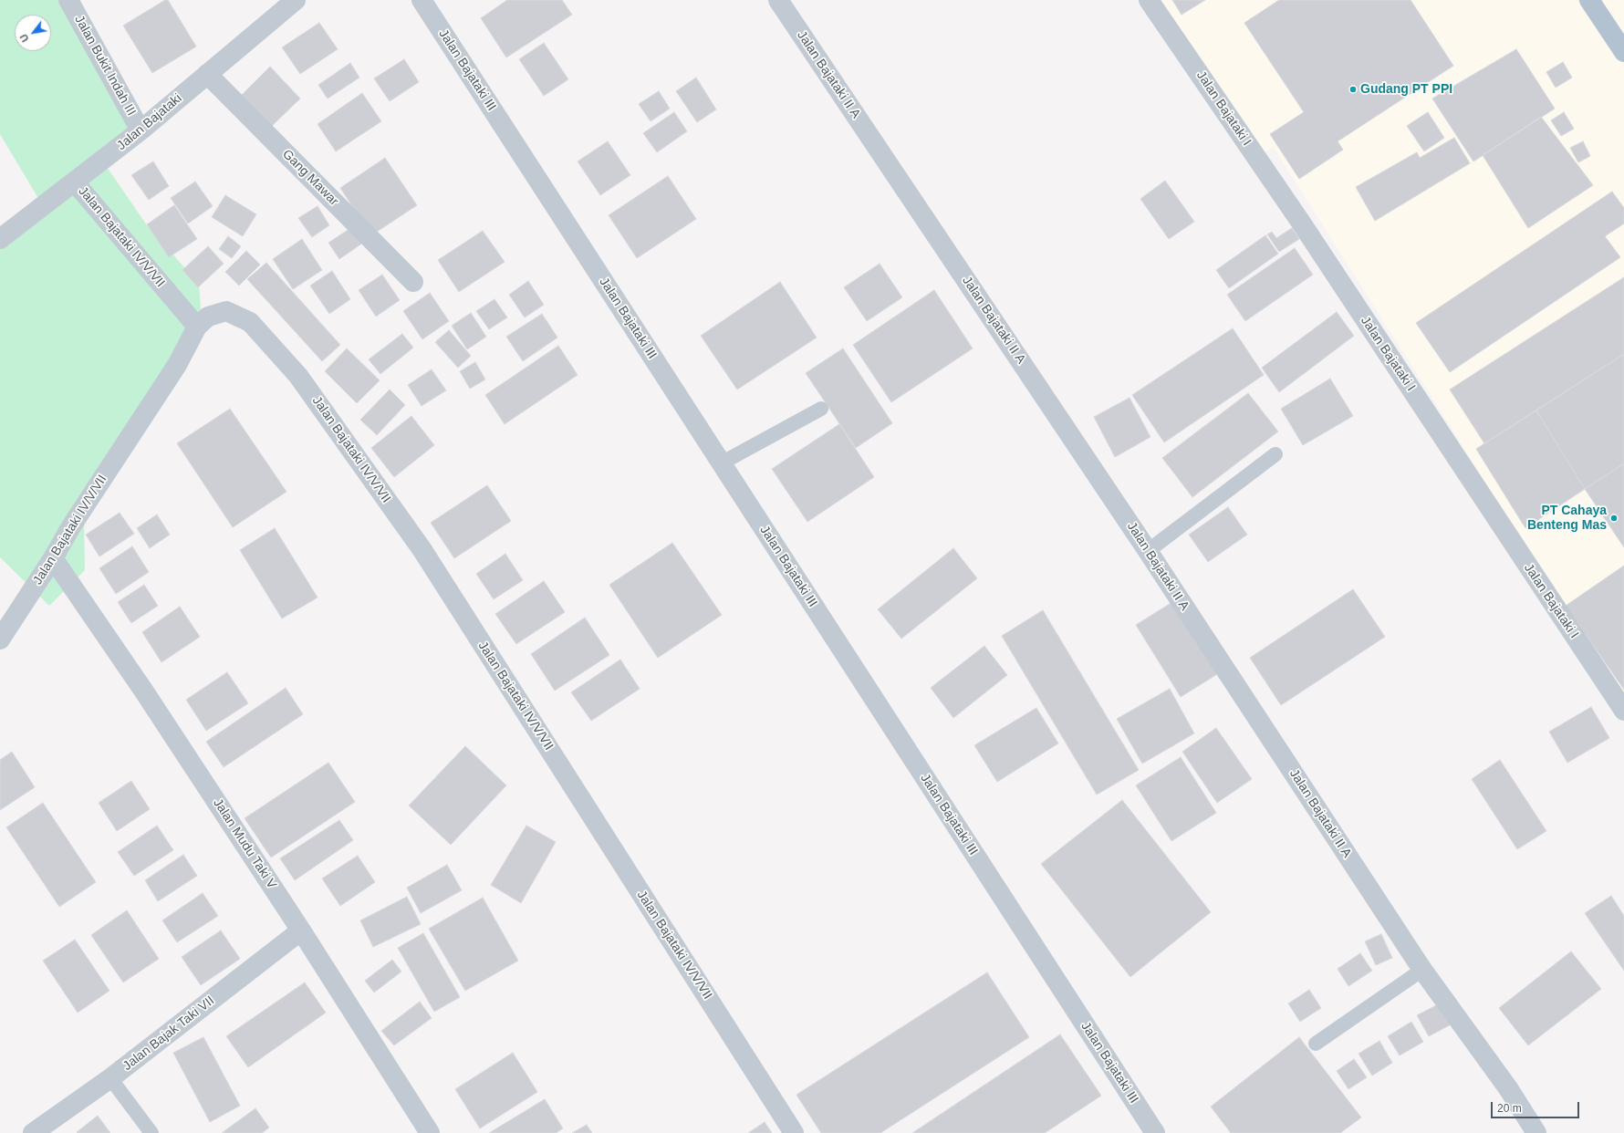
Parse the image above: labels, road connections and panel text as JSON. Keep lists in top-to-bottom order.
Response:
{
  "streets": {
    "street": [
      "Jalan Bukit Indah III",
      "Jalan Bajataki III",
      "Jalan Bajataki II A",
      "Jalan Bajataki I",
      "Jalan Bajataki",
      "Gang Mawar",
      "Jalan Bajataki IV/V/VII",
      "Jalan Mudu Taki V",
      "Jalan Bajak Taki VII"
    ]
  },
  "crossings": [
    ["Jalan Bukit Indah III", "Jalan Bajataki"],
    ["Jalan Bajataki", "Gang Mawar"],
    ["Jalan Bajataki", "Jalan Bajataki IV/V/VII"],
    ["Jalan Bajataki IV/V/VII", "Jalan Mudu Taki V"],
    ["Jalan Mudu Taki V", "Jalan Bajak Taki VII"]
  ],
  "places": ["Gudang PT PPI", "PT Cahaya Benteng Mas"],
  "scale_bar": "20 m",
  "north": "bottom left"
}
